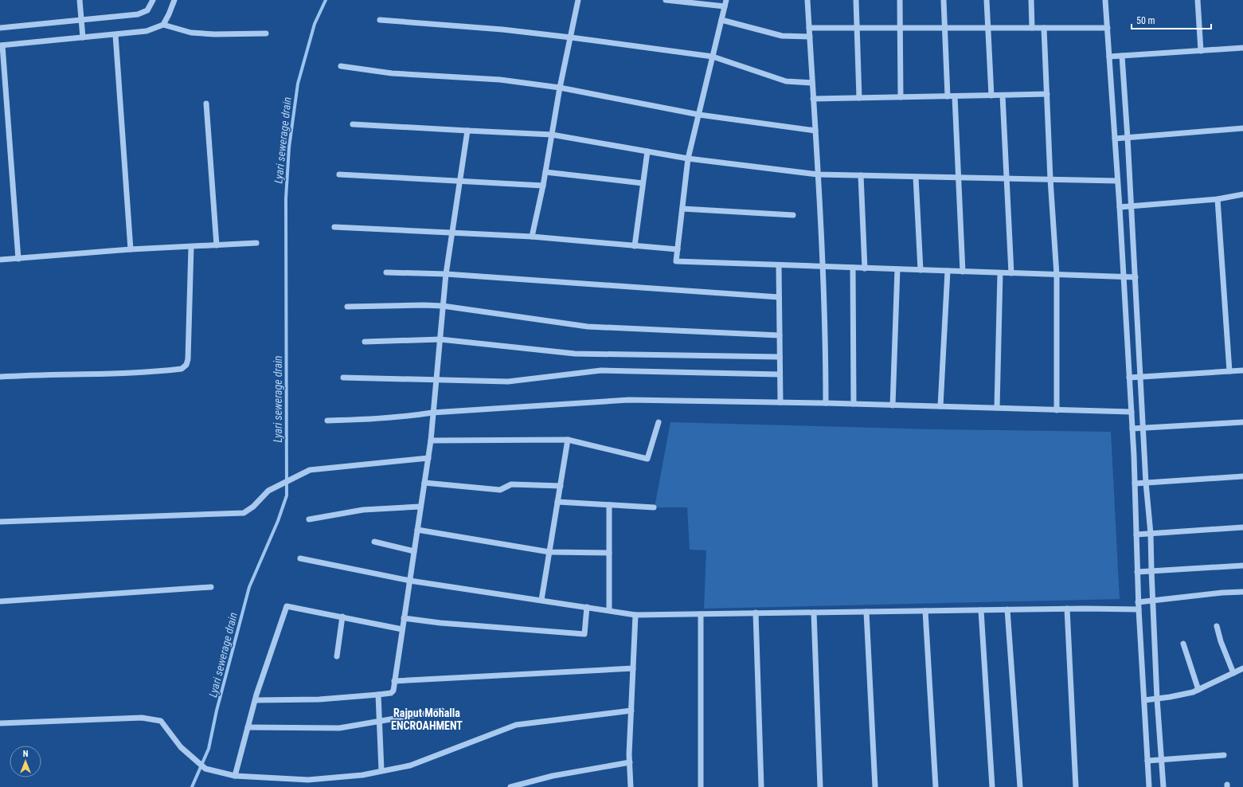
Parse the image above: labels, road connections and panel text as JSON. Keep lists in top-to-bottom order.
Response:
{
  "districts": ["Rajput Mohalla ENCROAHMENT"],
  "water": ["Lyari sewerage drain"],
  "scale_bar": "50 m",
  "north": "top"
}
